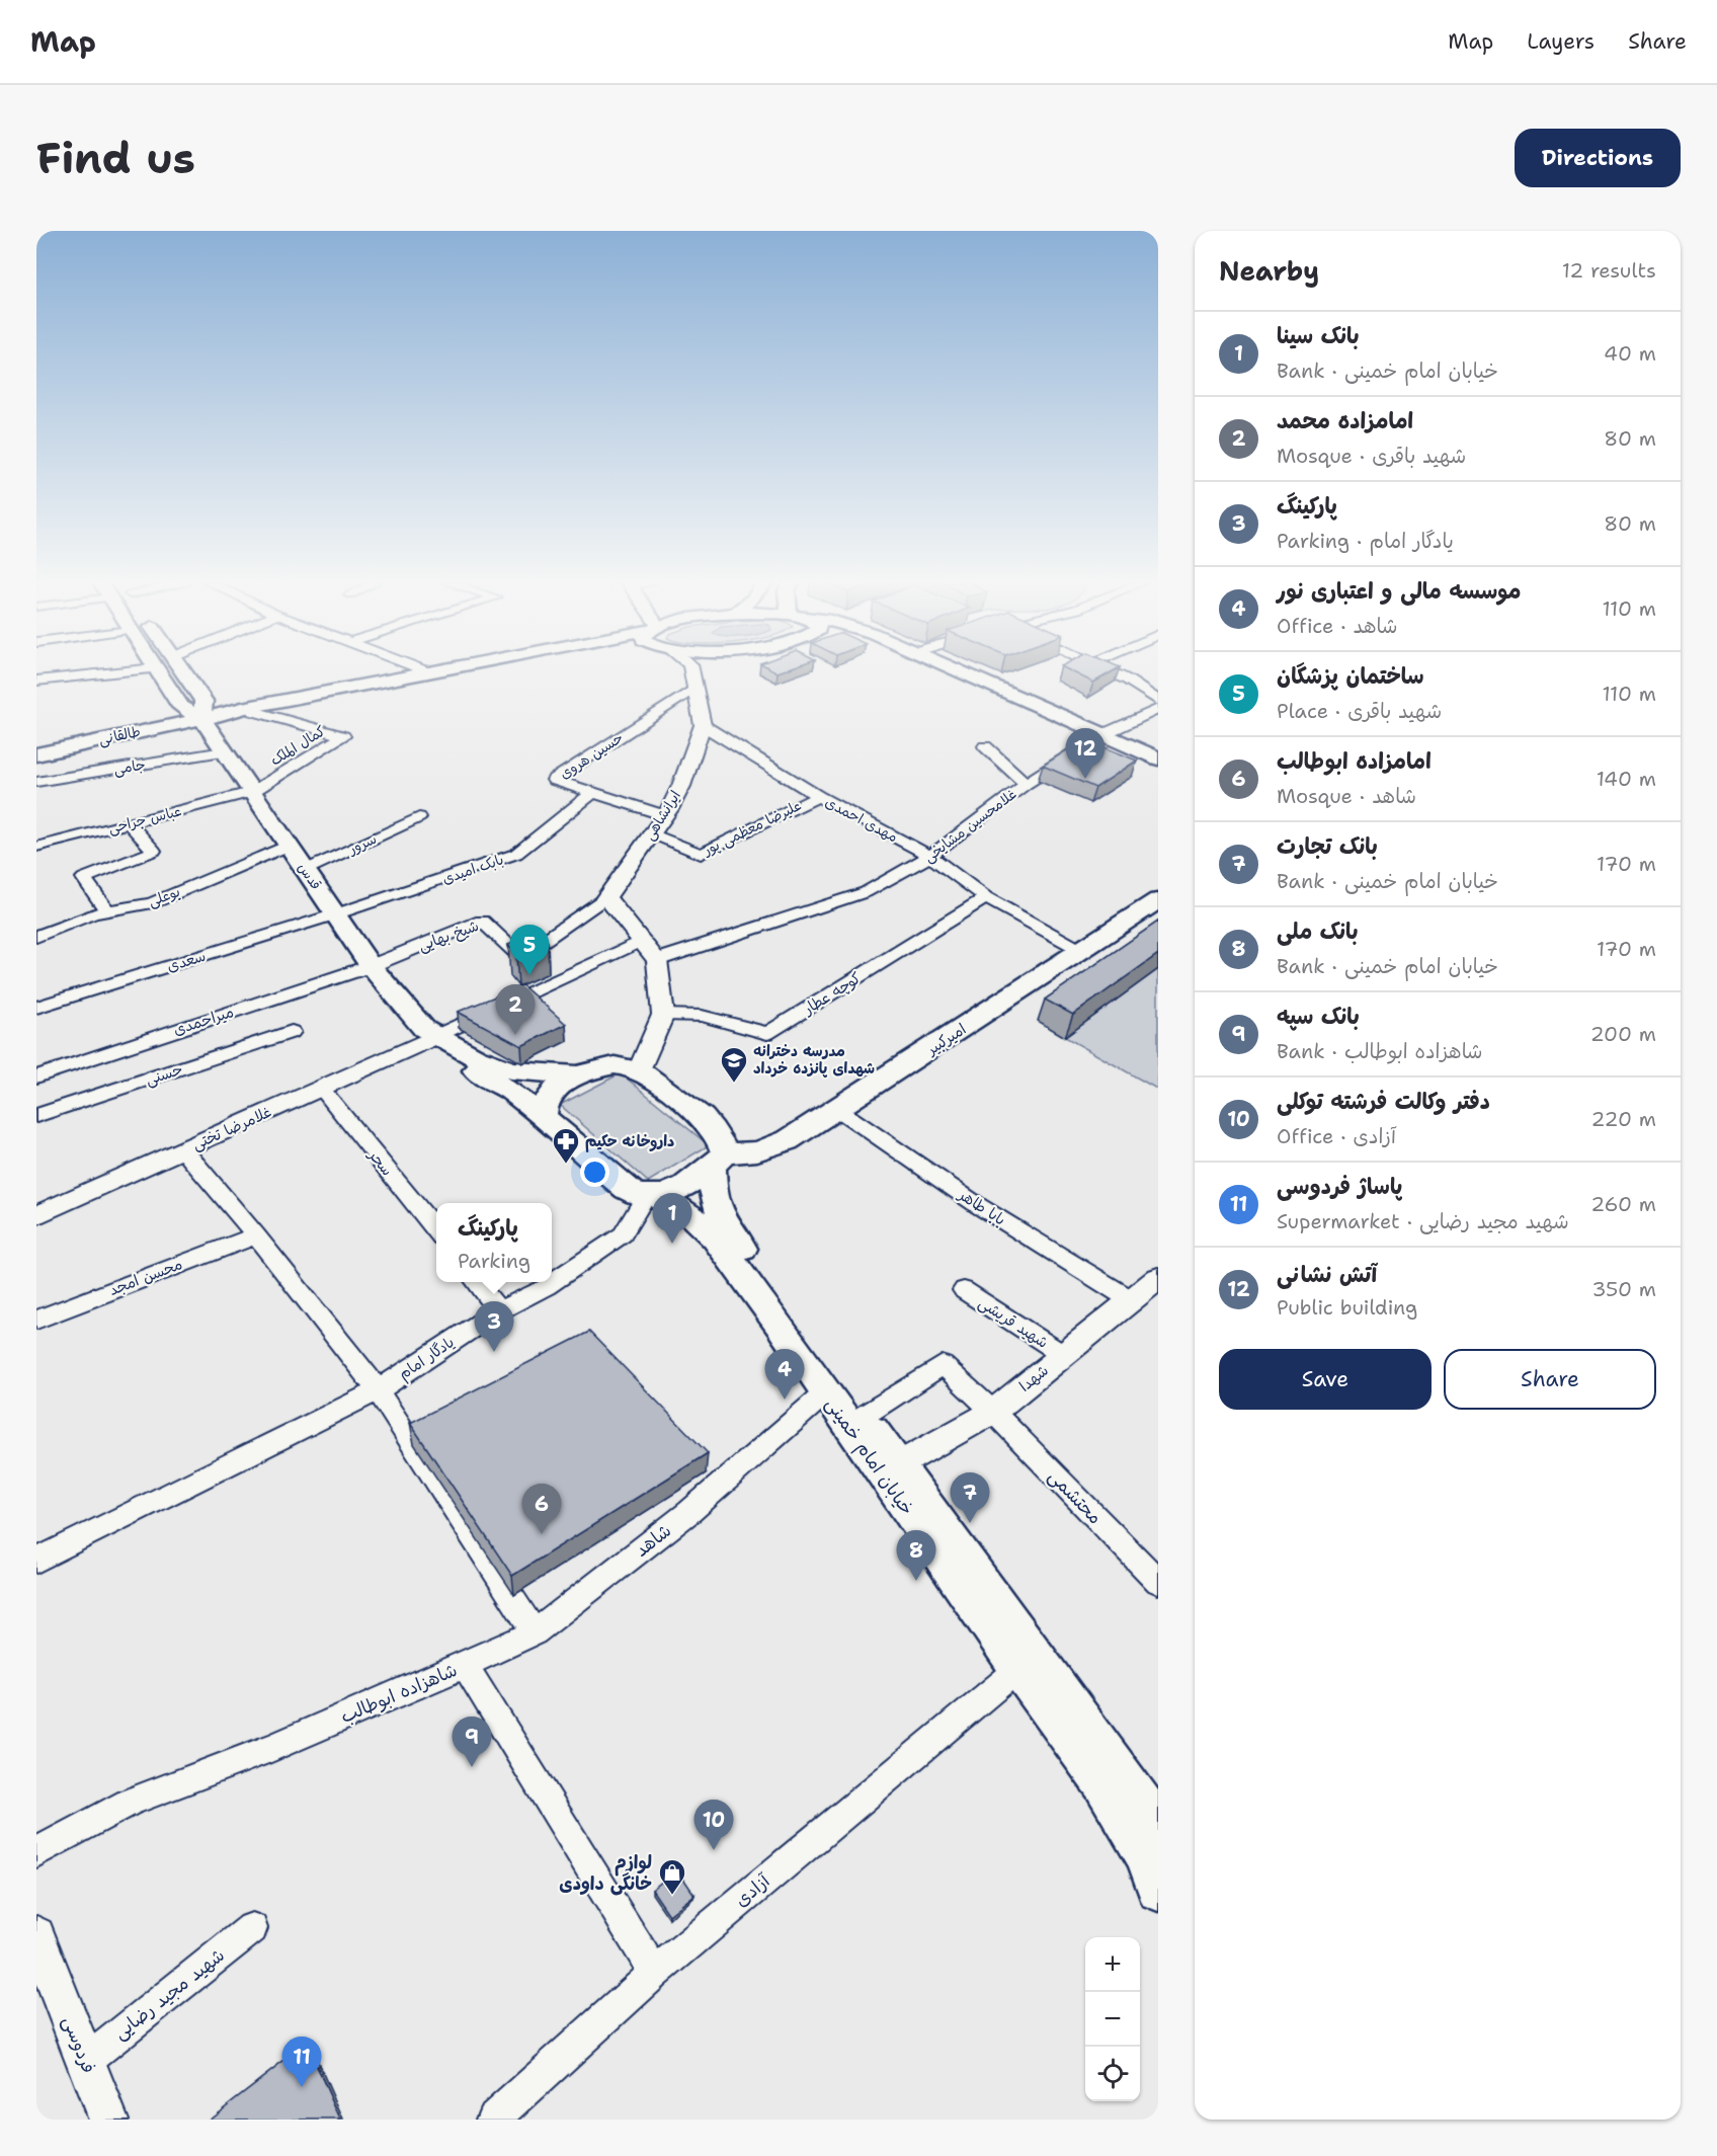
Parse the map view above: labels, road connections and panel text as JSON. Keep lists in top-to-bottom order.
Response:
{
  "streets": {
    "main road": [
      "طالقانی",
      "قدس",
      "امیرکبیر",
      "خیابان امام خمینی"
    ],
    "street": [
      "کمال الملک",
      "حسین هروی",
      "جامی",
      "ایرانشاهی",
      "عباس جراحی",
      "مهدی احمدی",
      "غلامحسین مشایخی",
      "علیرضا معظمی پور",
      "سرور",
      "بابک امیدی",
      "بوعلی",
      "شیخ بهایی",
      "سعدی",
      "کوچه عطار",
      "میراحمدی",
      "حسنی",
      "غلامرضا تختی",
      "سحر",
      "بابا طاهر",
      "محسن امجد",
      "شهید قریشی",
      "یادگار امام",
      "شهدا",
      "محتشمی",
      "شاهد",
      "شاهزاده ابوطالب",
      "آزادی",
      "شهید مجید رضایی",
      "فردوسی"
    ]
  },
  "crossings": [
    ["طالقانی", "قدس"],
    ["کمال الملک", "عباس جراحی"],
    ["کمال الملک", "قدس"],
    ["حسین هروی", "ایرانشاهی"],
    ["حسین هروی", "بابک امیدی"],
    ["جامی", "قدس"],
    ["ایرانشاهی", "مهدی احمدی"],
    ["ایرانشاهی", "علیرضا معظمی پور"],
    ["ایرانشاهی", "شیخ بهایی"],
    ["عباس جراحی", "قدس"],
    ["مهدی احمدی", "غلامحسین مشایخی"],
    ["مهدی احمدی", "علیرضا معظمی پور"],
    ["مهدی احمدی", "کوچه عطار"],
    ["مهدی احمدی", "امیرکبیر"],
    ["سرور", "قدس"],
    ["بابک امیدی", "قدس"],
    ["بابک امیدی", "سعدی"],
    ["قدس", "بوعلی"],
    ["قدس", "شیخ بهایی"],
    ["قدس", "سعدی"],
    ["قدس", "میراحمدی"],
    ["قدس", "غلامرضا تختی"],
    ["قدس", "خیابان امام خمینی"],
    ["شیخ بهایی", "میراحمدی"],
    ["امیرکبیر", "بابا طاهر"],
    ["امیرکبیر", "خیابان امام خمینی"],
    ["غلامرضا تختی", "سحر"],
    ["بابا طاهر", "شهدا"],
    ["شهید قریشی", "شهدا"],
    ["یادگار امام", "خیابان امام خمینی"],
    ["شهدا", "خیابان امام خمینی"],
    ["شهدا", "محتشمی"],
    ["خیابان امام خمینی", "محتشمی"],
    ["خیابان امام خمینی", "شاهد"],
    ["خیابان امام خمینی", "آزادی"],
    ["شاهد", "شاهزاده ابوطالب"],
    ["شاهزاده ابوطالب", "آزادی"],
    ["شهید مجید رضایی", "فردوسی"]
  ],
  "places": {
    "school or university": ["مدرسه دخترانه شهدای پانزده خرداد"],
    "pharmacy": ["داروخانه حکیم"],
    "shop": ["لوازم خانگی داودی"]
  },
  "page": {
    "header": "Map",
    "nav": ["Map", "Layers", "Share"],
    "buttons": [
      "Directions",
      ["Save", "Share"]
    ],
    "title": "Find us",
    "heading": ["Nearby", "12 results"],
    "list": [
      {
        "mark": "1",
        "name": "بانک سینا",
        "note": "Bank · خیابان امام خمینی",
        "value": "40 m"
      },
      {
        "mark": "2",
        "name": "امامزاده محمد",
        "note": "Mosque · شهید باقری",
        "value": "80 m"
      },
      {
        "mark": "3",
        "name": "پارکینگ",
        "note": "Parking · یادگار امام",
        "value": "80 m"
      },
      {
        "mark": "4",
        "name": "موسسه مالی و اعتباری نور",
        "note": "Office · شاهد",
        "value": "110 m"
      },
      {
        "mark": "5",
        "name": "ساختمان پزشگان",
        "note": "Place · شهید باقری",
        "value": "110 m"
      },
      {
        "mark": "6",
        "name": "امامزاده ابوطالب",
        "note": "Mosque · شاهد",
        "value": "140 m"
      },
      {
        "mark": "7",
        "name": "بانک تجارت",
        "note": "Bank · خیابان امام خمینی",
        "value": "170 m"
      },
      {
        "mark": "8",
        "name": "بانک ملی",
        "note": "Bank · خیابان امام خمینی",
        "value": "170 m"
      },
      {
        "mark": "9",
        "name": "بانک سپه",
        "note": "Bank · شاهزاده ابوطالب",
        "value": "200 m"
      },
      {
        "mark": "10",
        "name": "دفتر وکالت فرشته توکلی",
        "note": "Office · آزادی",
        "value": "220 m"
      },
      {
        "mark": "11",
        "name": "پاساژ فردوسی",
        "note": "Supermarket · شهید مجید رضایی",
        "value": "260 m"
      },
      {
        "mark": "12",
        "name": "آتش نشانی",
        "note": "Public building",
        "value": "350 m"
      }
    ],
    "pins": [
      "12",
      "5",
      "2",
      "1",
      "3",
      "4",
      "7",
      "6",
      "8",
      "9",
      "10",
      "11"
    ],
    "popup": ["پارکینگ", "Parking"],
    "map_buttons": ["+", "−"]
  }
}
